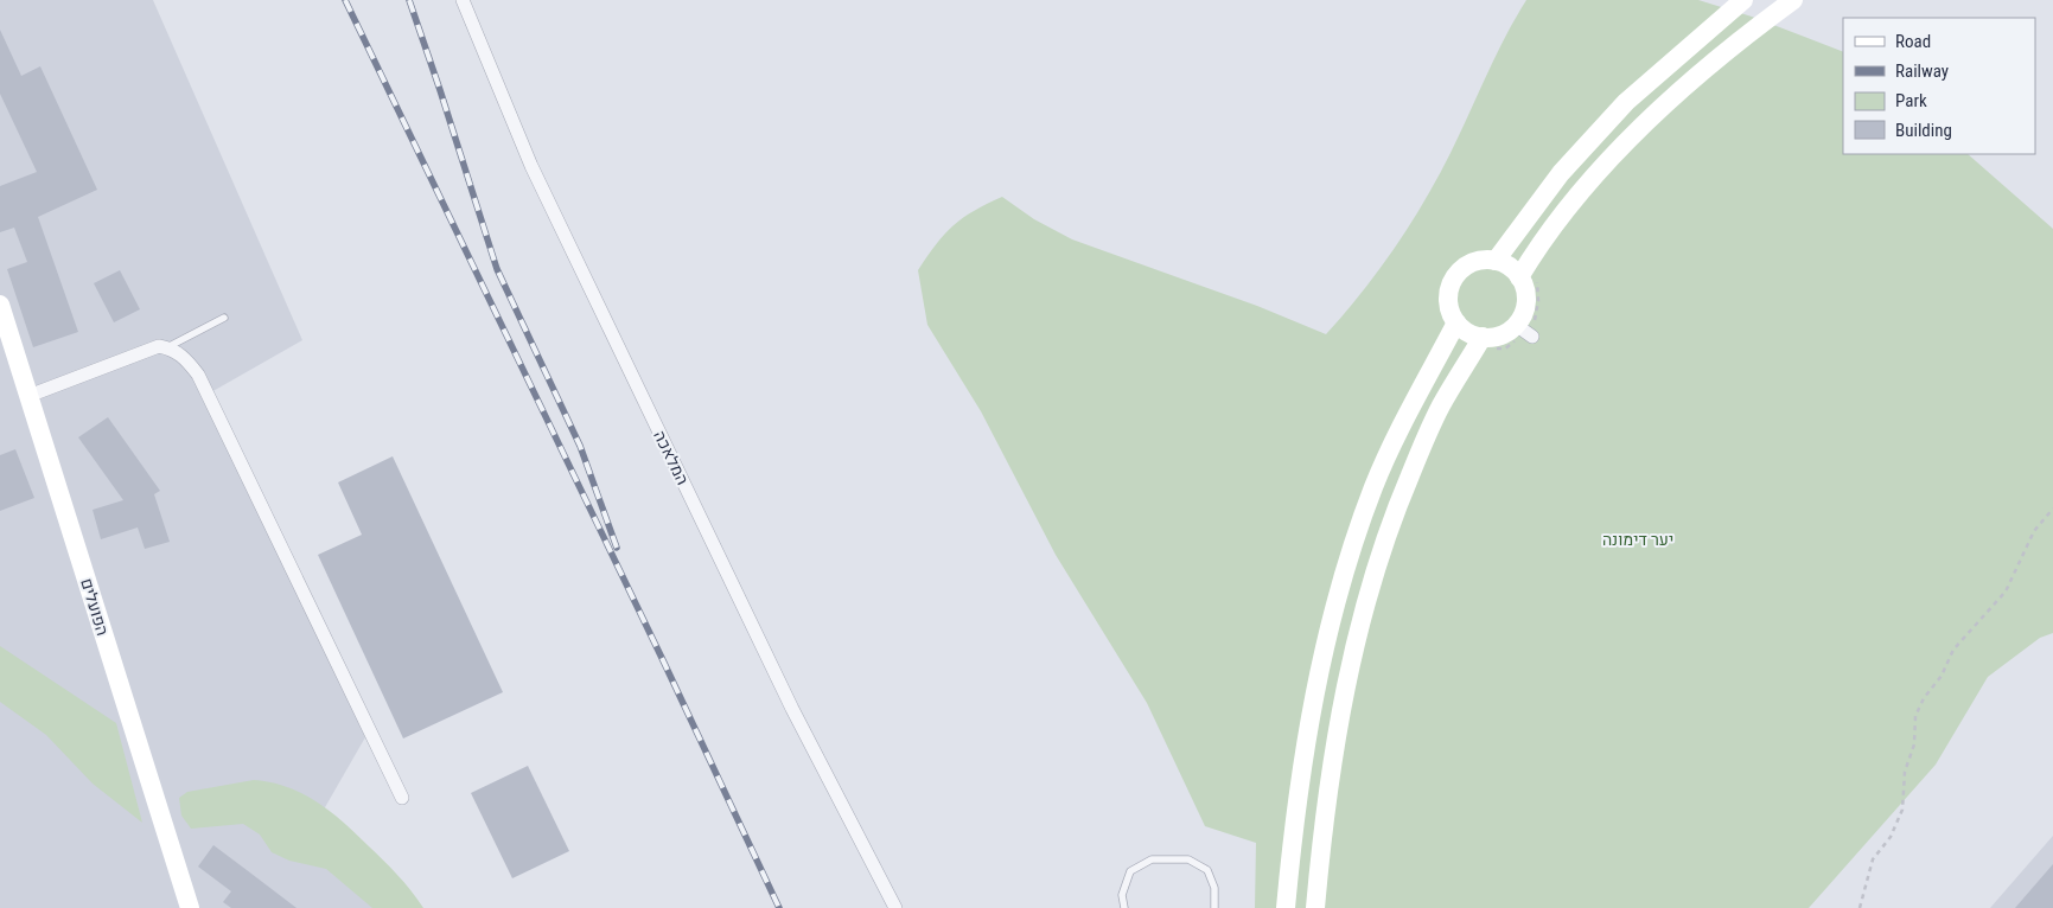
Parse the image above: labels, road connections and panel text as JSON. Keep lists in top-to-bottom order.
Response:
{
  "streets": {
    "main road": ["הפועלים"],
    "street": ["המלאכה"]
  },
  "parks": ["יער דימונה"],
  "legend": [
    "Road",
    "Railway",
    "Park",
    "Building"
  ]
}
